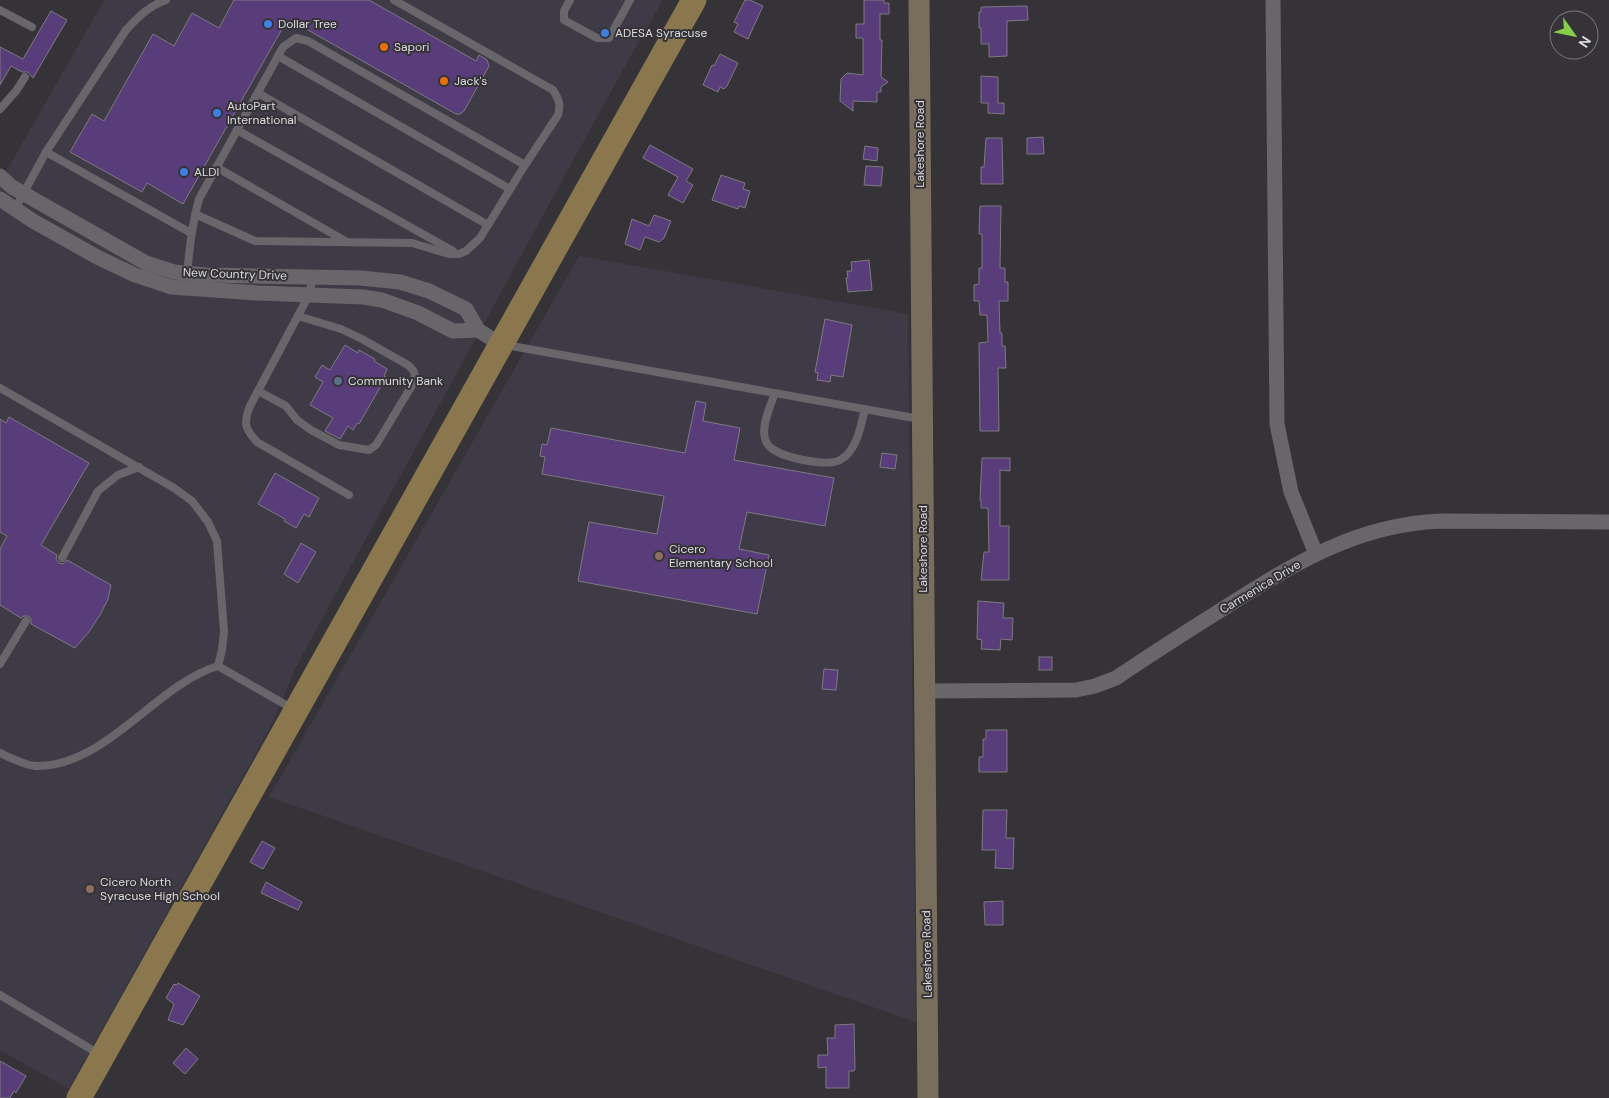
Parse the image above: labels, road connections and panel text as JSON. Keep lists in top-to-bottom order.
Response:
{
  "streets": {
    "street": ["Lakeshore Road", "New Country Drive", "Carmenica Drive"]
  },
  "crossings": [
    ["Lakeshore Road", "Carmenica Drive"]
  ],
  "places": [
    "Dollar Tree",
    "ADESA Syracuse",
    "Sapori",
    "Jack's",
    "AutoPart International",
    "ALDI",
    "Community Bank",
    "Cicero Elementary School",
    "Cicero North Syracuse High School"
  ],
  "north": "bottom right"
}
